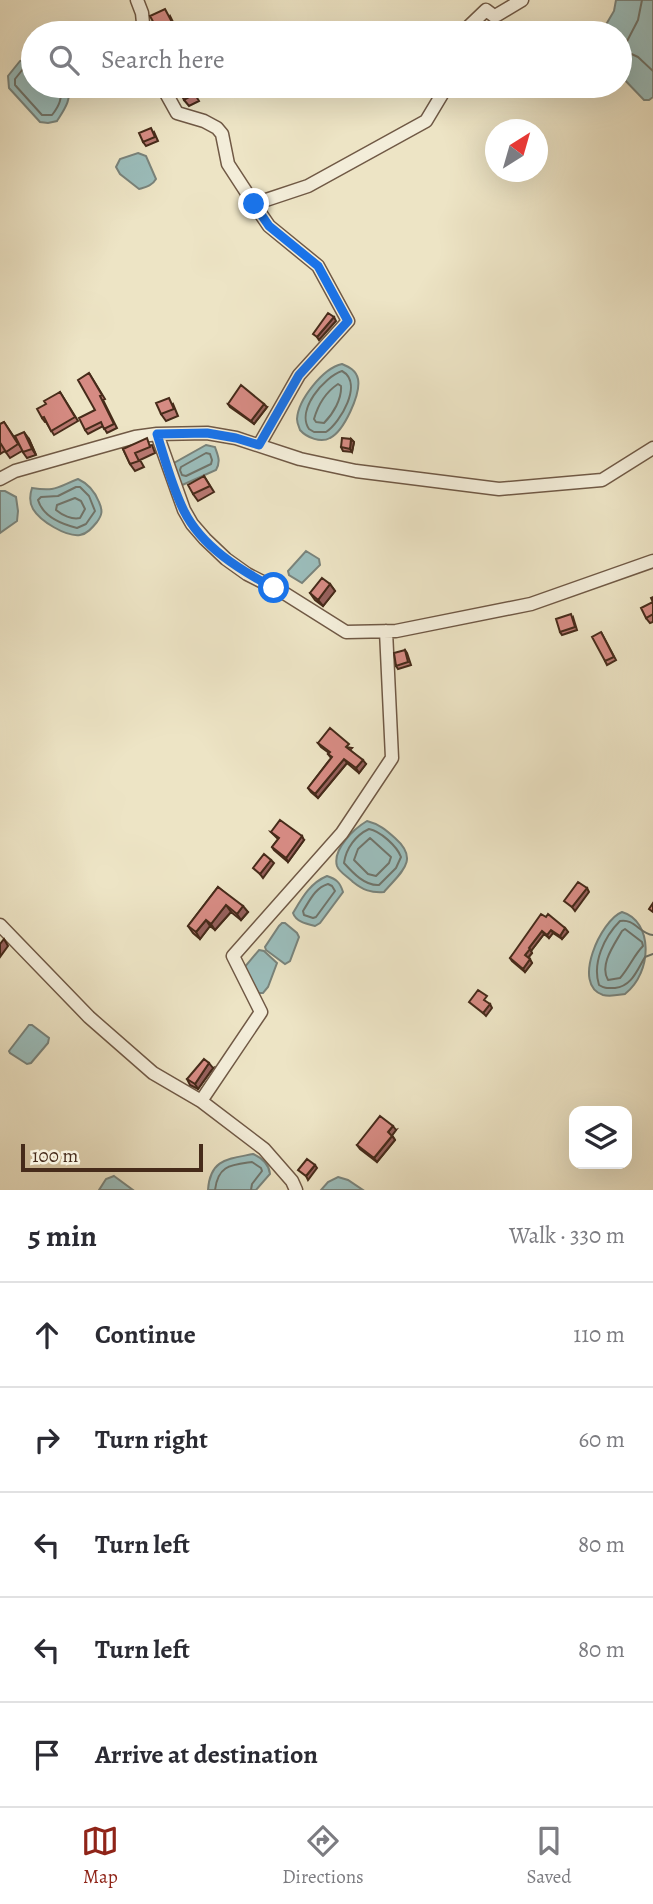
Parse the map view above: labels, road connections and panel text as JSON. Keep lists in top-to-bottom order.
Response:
{
  "scale_bar": "100 m",
  "north": "top right",
  "page": {
    "search": "Search here",
    "scale": "100 m",
    "heading": ["5 min", "Walk · 330 m"],
    "list": [
      ["Continue", "110 m"],
      ["Turn right", "60 m"],
      ["Turn left", "80 m"],
      ["Turn left", "80 m"],
      "Arrive at destination"
    ],
    "nav": ["Map", "Directions", "Saved"]
  }
}
